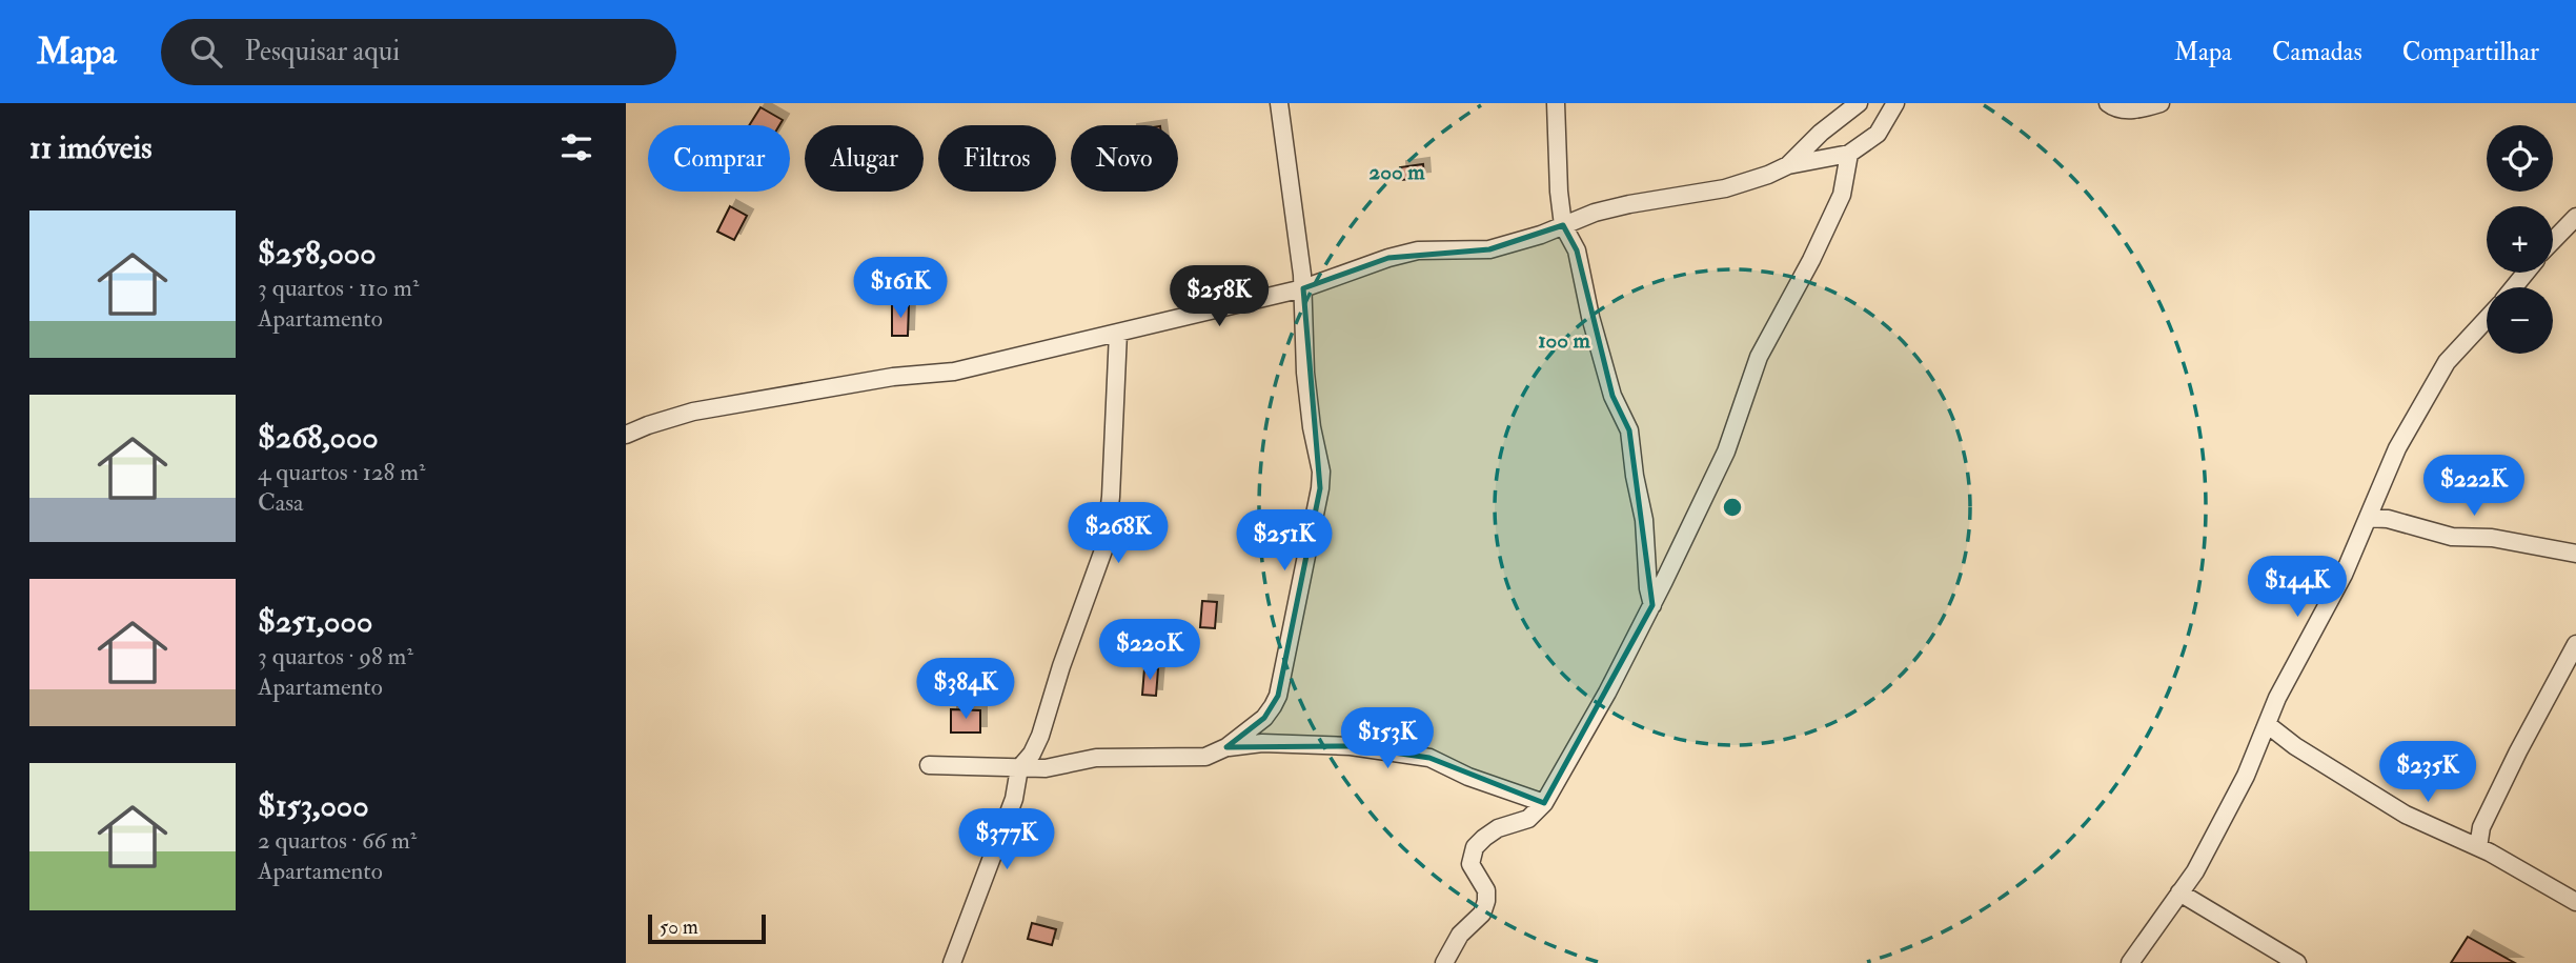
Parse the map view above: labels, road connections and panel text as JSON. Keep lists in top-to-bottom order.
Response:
{
  "scale_bar": "50 m",
  "page": {
    "header": "Mapa",
    "search": "Pesquisar aqui",
    "nav": ["Mapa", "Camadas", "Compartilhar"],
    "heading": "11 imóveis",
    "map_buttons": ["+", "−"],
    "chip": [
      "Comprar",
      "Alugar",
      "Filtros",
      "Novo"
    ],
    "list": [
      {
        "name": "$258,000",
        "note": "3 quartos · 110 m² · Apartamento"
      },
      {
        "name": "$268,000",
        "note": "4 quartos · 128 m² · Casa"
      },
      {
        "name": "$251,000",
        "note": "3 quartos · 98 m² · Apartamento"
      },
      {
        "name": "$153,000",
        "note": "2 quartos · 66 m² · Apartamento"
      }
    ],
    "price": [
      "$161K",
      "$258K",
      "$222K",
      "$268K",
      "$251K",
      "$144K",
      "$220K",
      "$384K",
      "$153K",
      "$235K",
      "$377K"
    ],
    "scale": "50 m"
  },
  "rings": ["200 m", "100 m"]
}
